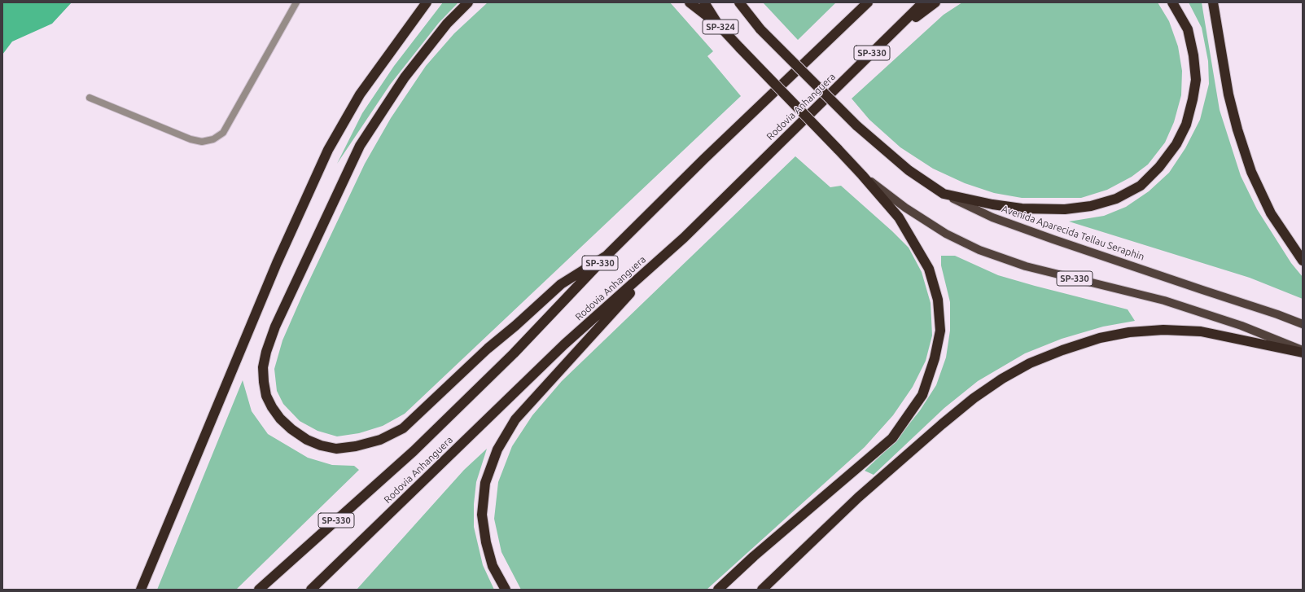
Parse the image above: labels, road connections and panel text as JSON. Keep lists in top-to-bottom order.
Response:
{
  "streets": {
    "highway": [
      "SP-324",
      "SP-330",
      "Rodovia Anhanguera",
      "Avenida Aparecida Tellau Seraphin"
    ]
  },
  "crossings": [
    ["SP-324", "SP-330"]
  ]
}
